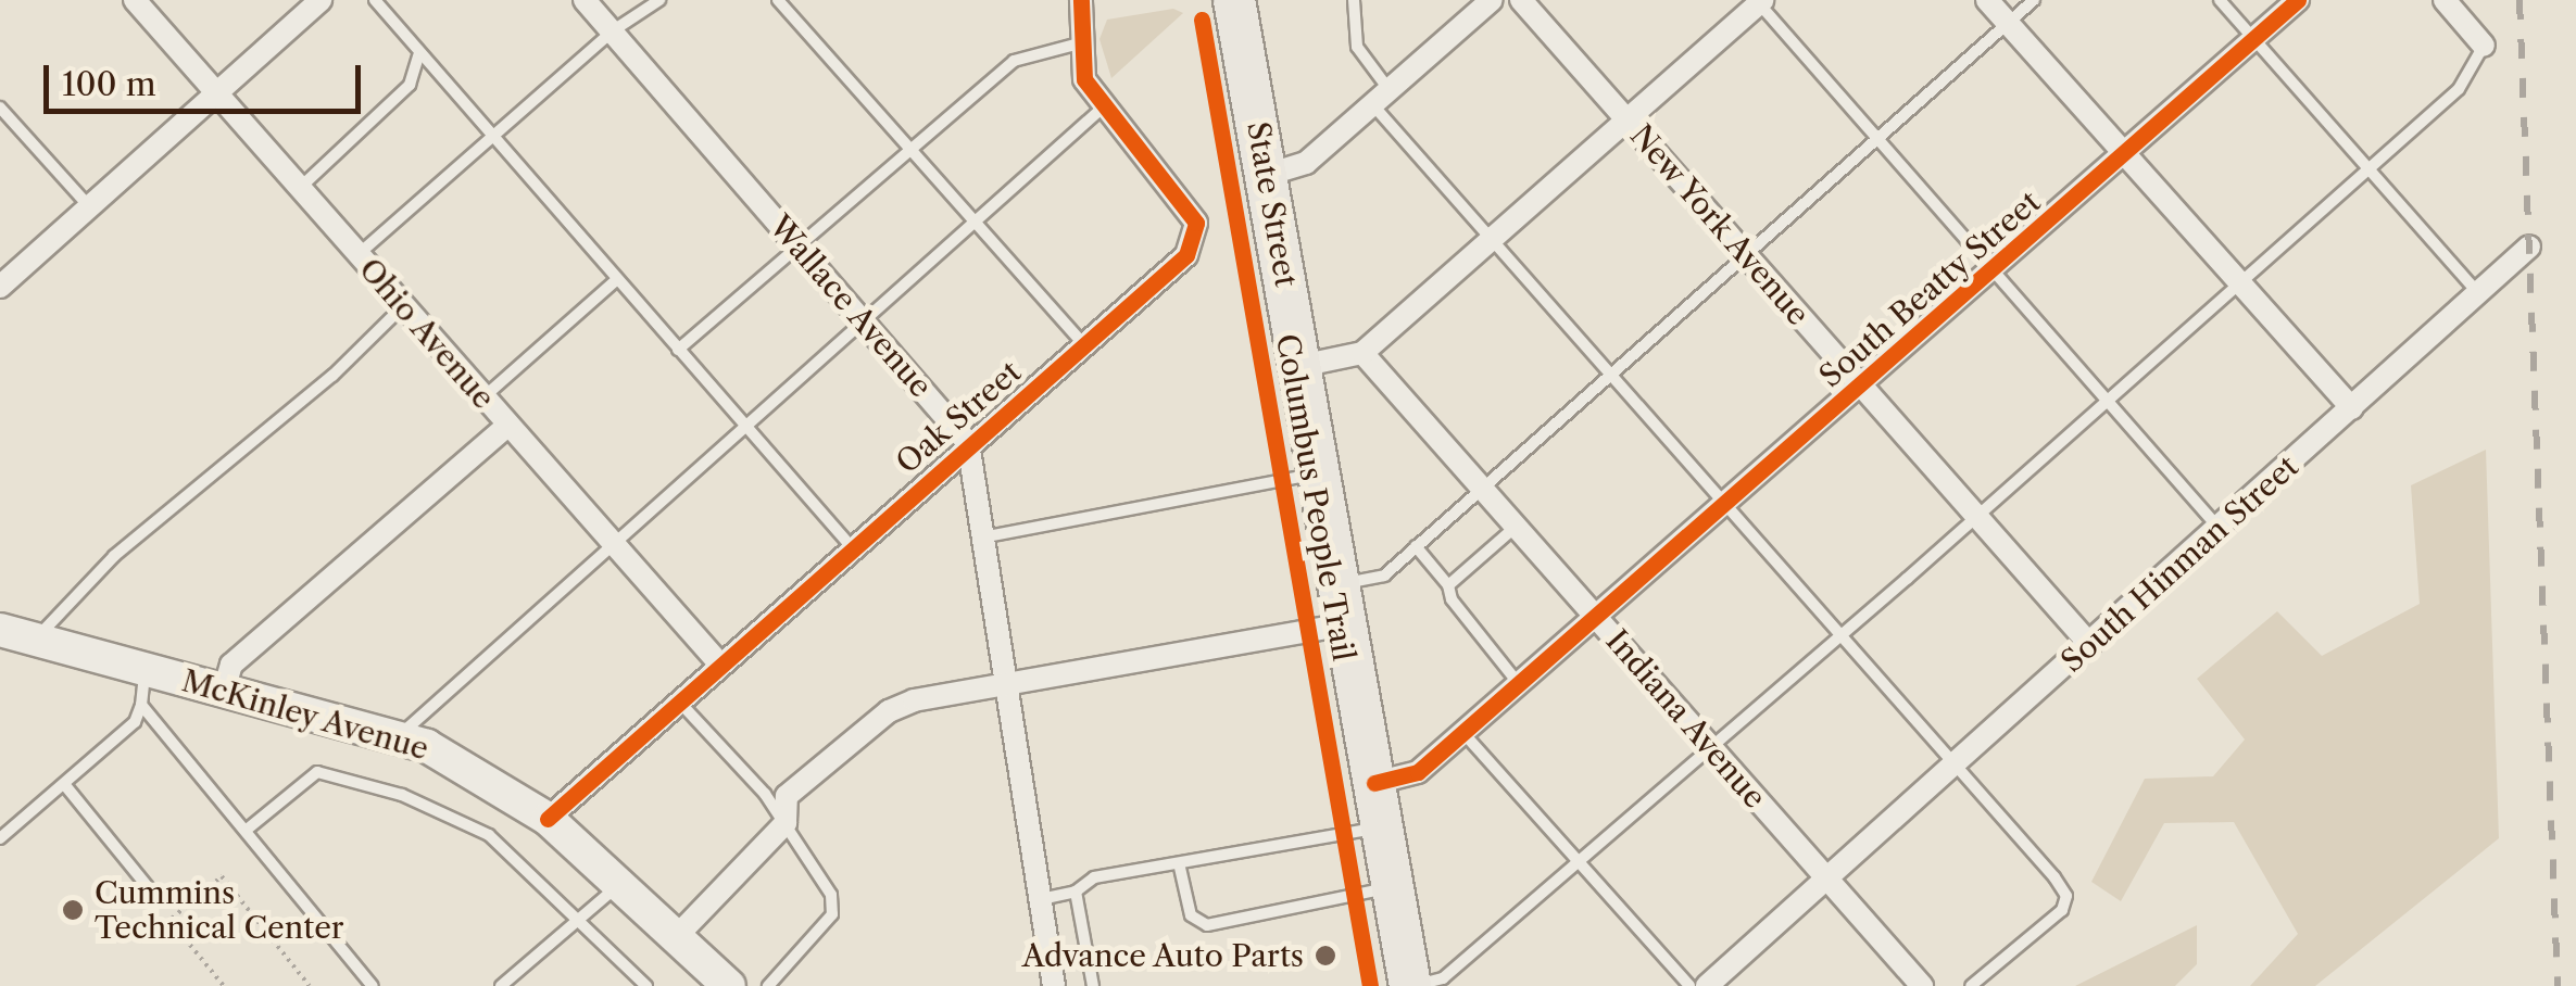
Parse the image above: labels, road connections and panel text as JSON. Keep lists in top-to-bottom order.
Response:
{
  "streets": {
    "highway": ["State Street"],
    "street": [
      "New York Avenue",
      "South Beatty Street",
      "Wallace Avenue",
      "Ohio Avenue",
      "Oak Street",
      "South Hinman Street",
      "McKinley Avenue",
      "Indiana Avenue"
    ],
    "cycle path": ["Columbus People Trail"]
  },
  "crossings": [
    ["State Street", "South Beatty Street"],
    ["New York Avenue", "South Beatty Street"],
    ["New York Avenue", "South Hinman Street"],
    ["South Beatty Street", "Indiana Avenue"],
    ["Wallace Avenue", "Oak Street"],
    ["Ohio Avenue", "Oak Street"],
    ["Oak Street", "McKinley Avenue"],
    ["South Hinman Street", "Indiana Avenue"]
  ],
  "places": ["Cummins Technical Center", "Advance Auto Parts"],
  "scale_bar": "100 m"
}
